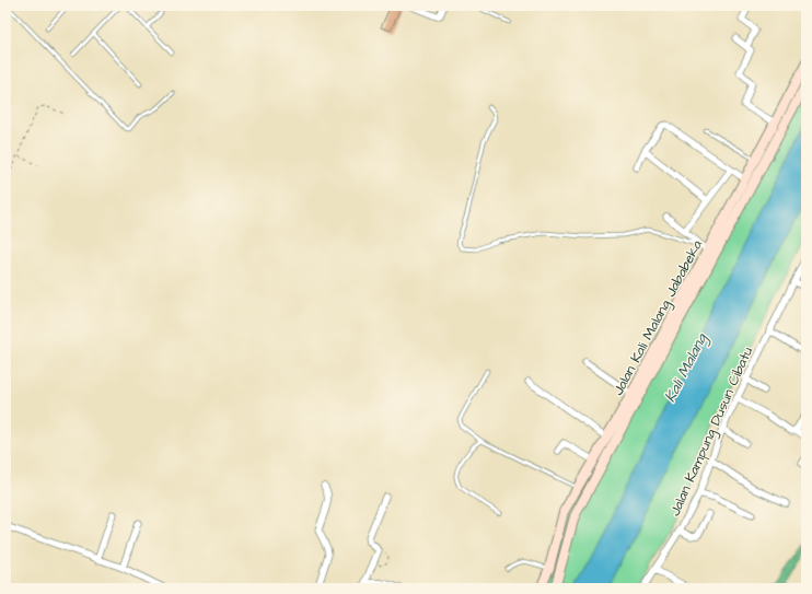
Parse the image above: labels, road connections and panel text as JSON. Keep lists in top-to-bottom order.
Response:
{
  "streets": {
    "main road": ["Jalan Kali Malang Jababeka"],
    "street": ["Jalan Kampung Dusun Cibatu"]
  },
  "water": ["Kali Malang"]
}
